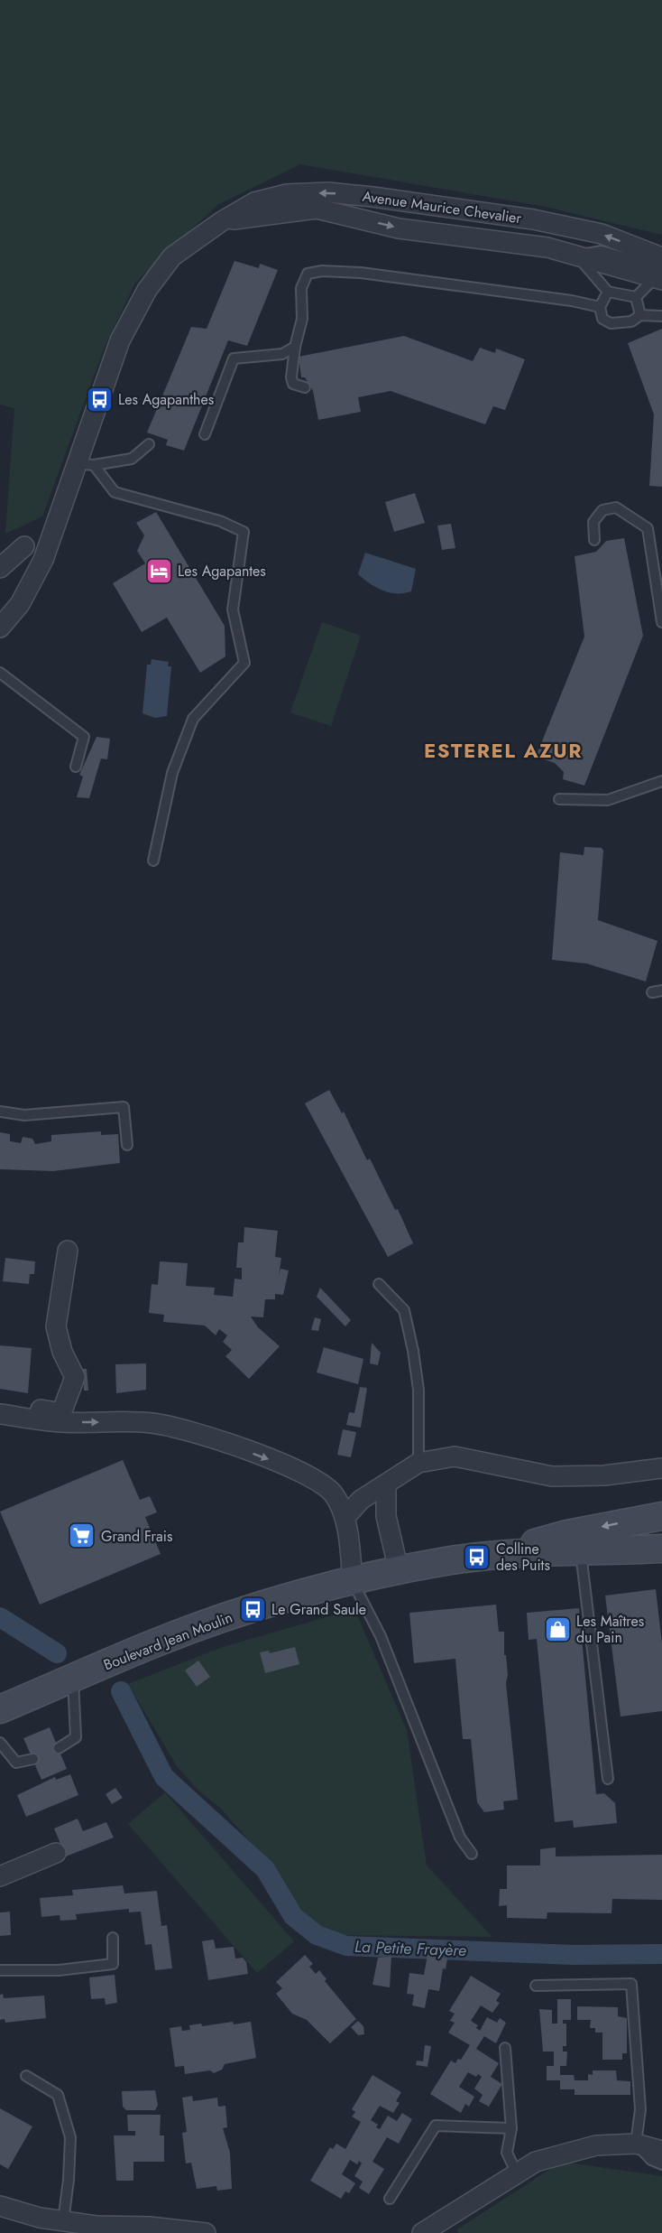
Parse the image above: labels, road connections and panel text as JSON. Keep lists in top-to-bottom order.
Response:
{
  "streets": {
    "main road": ["Boulevard Jean Moulin"],
    "street": ["Avenue Maurice Chevalier"]
  },
  "districts": ["ESTEREL AZUR"],
  "water": ["La Petite Frayère"],
  "places": {
    "bus stop": ["Les Agapanthes", "Colline des Puits", "Le Grand Saule"],
    "hotel": ["Les Agapantes"],
    "supermarket": ["Grand Frais"],
    "shop": ["Les Maîtres du Pain"]
  }
}
